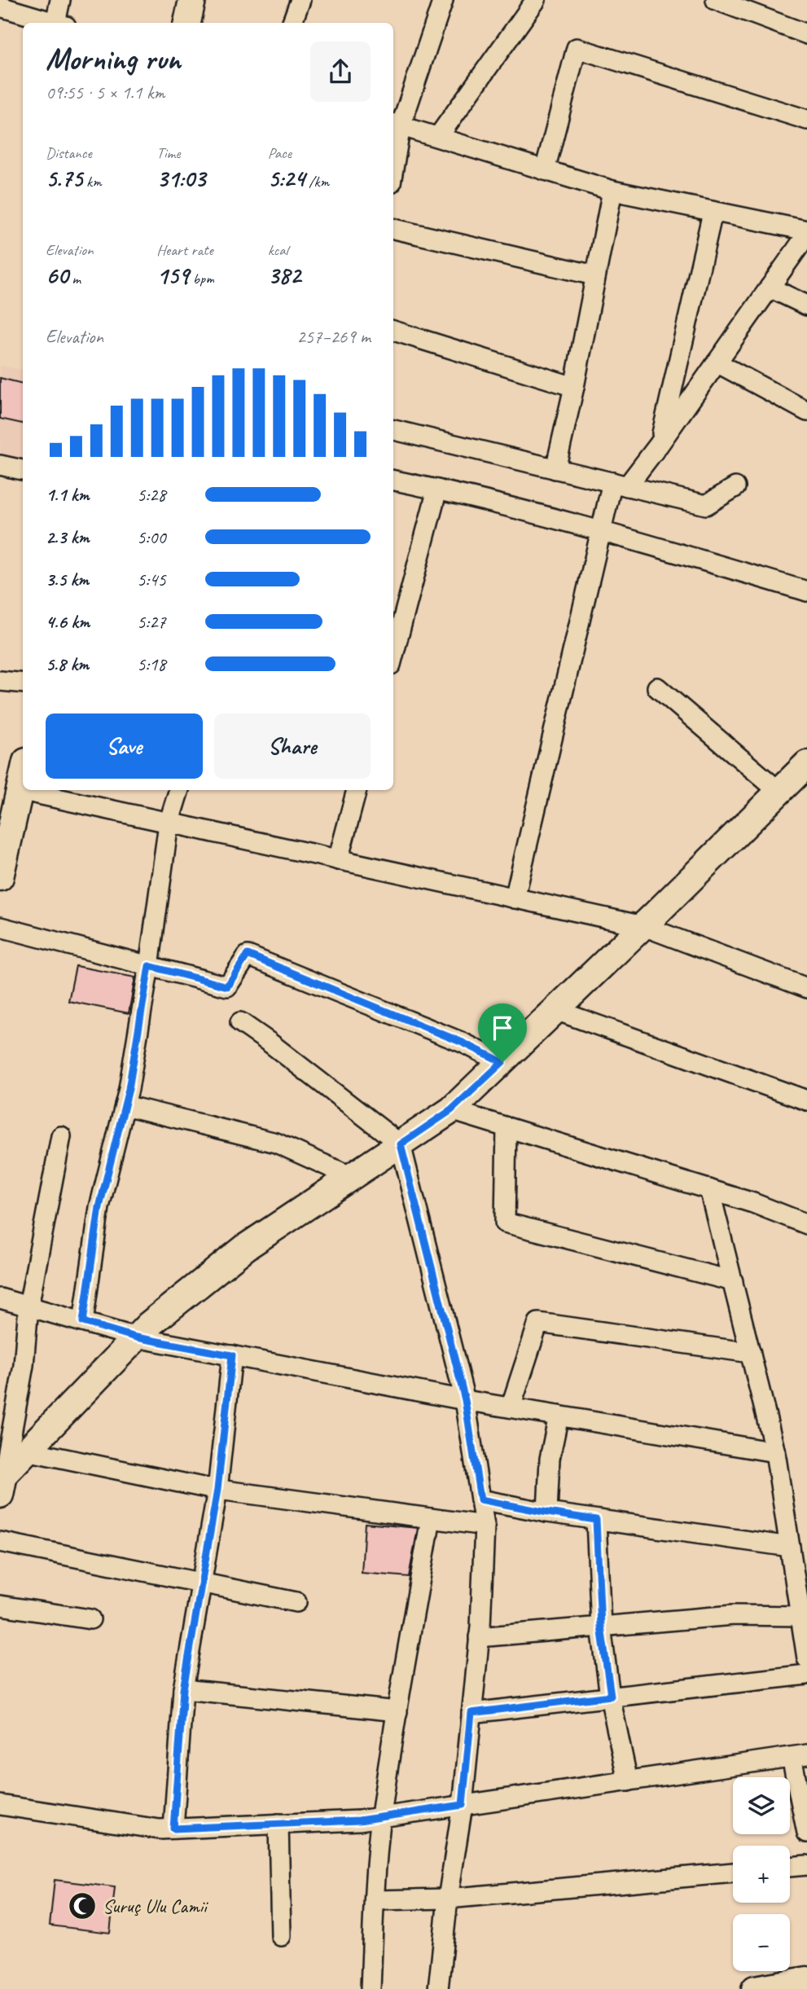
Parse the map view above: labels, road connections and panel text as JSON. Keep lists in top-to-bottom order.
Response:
{
  "places": {
    "mosque": ["Suruç Ulu Camii"]
  },
  "page": {
    "heading": ["Morning run", "09:55 · 5 × 1.1 km"],
    "stats": [
      ["Distance", "5.75 km"],
      ["Time", "31:03"],
      ["Pace", "5:24 /km"],
      ["Elevation", "60 m"],
      ["Heart rate", "159 bpm"],
      ["kcal", "382"]
    ],
    "chart": ["Elevation", "257–269 m"],
    "list": [
      {
        "name": "1.1 km",
        "note": "5:28"
      },
      {
        "name": "2.3 km",
        "note": "5:00"
      },
      {
        "name": "3.5 km",
        "note": "5:45"
      },
      {
        "name": "4.6 km",
        "note": "5:27"
      },
      {
        "name": "5.8 km",
        "note": "5:18"
      }
    ],
    "buttons": ["Save", "Share"],
    "map_buttons": ["+", "−"]
  }
}
